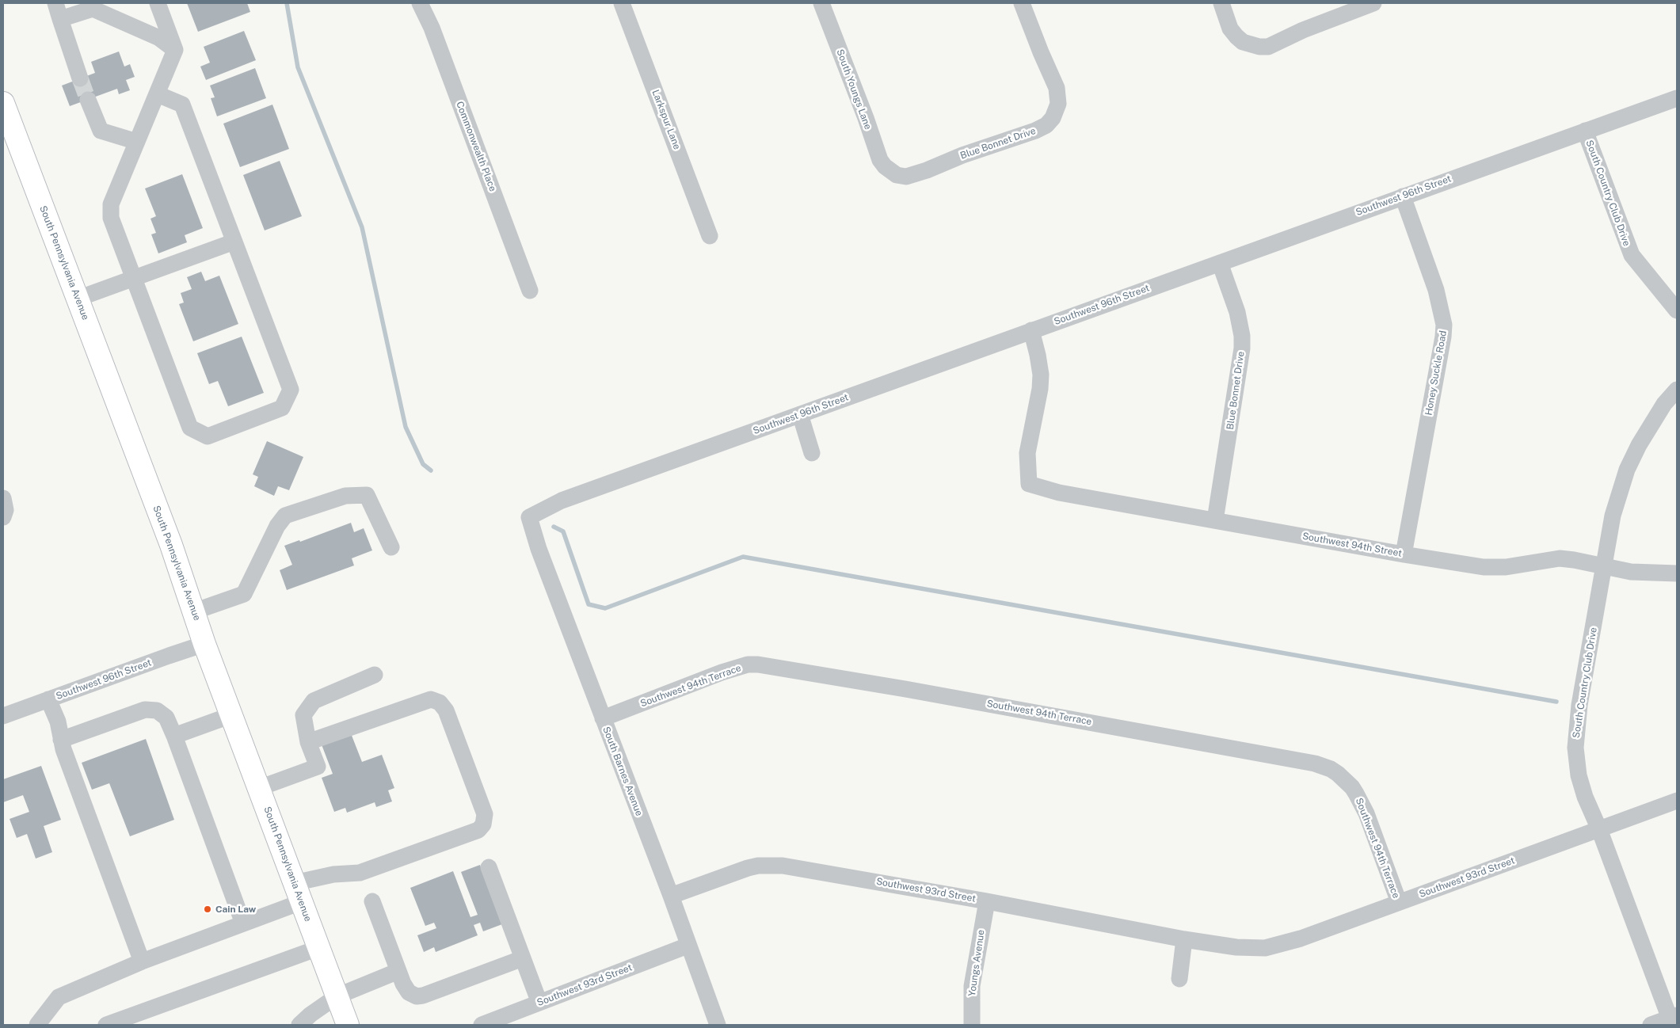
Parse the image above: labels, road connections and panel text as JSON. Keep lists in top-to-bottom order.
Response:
{
  "streets": {
    "main road": ["South Pennsylvania Avenue"],
    "street": [
      "South Youngs Lane",
      "Larkspur Lane",
      "Blue Bonnet Drive",
      "Commonwealth Place",
      "South Country Club Drive",
      "Southwest 96th Street",
      "Honey Suckle Road",
      "Southwest 94th Street",
      "Southwest 94th Terrace",
      "South Barnes Avenue",
      "Southwest 93rd Street",
      "Youngs Avenue"
    ]
  },
  "crossings": [
    ["South Youngs Lane", "Blue Bonnet Drive"],
    ["Blue Bonnet Drive", "Southwest 96th Street"],
    ["Blue Bonnet Drive", "Southwest 94th Street"],
    ["South Country Club Drive", "Southwest 96th Street"],
    ["South Country Club Drive", "Southwest 94th Street"],
    ["South Country Club Drive", "Southwest 93rd Street"],
    ["Southwest 96th Street", "South Pennsylvania Avenue"],
    ["Southwest 96th Street", "Honey Suckle Road"],
    ["Southwest 96th Street", "Southwest 94th Street"],
    ["Southwest 96th Street", "South Barnes Avenue"],
    ["Honey Suckle Road", "Southwest 94th Street"],
    ["Southwest 94th Terrace", "South Barnes Avenue"],
    ["Southwest 94th Terrace", "Southwest 93rd Street"],
    ["South Barnes Avenue", "Southwest 93rd Street"],
    ["Southwest 93rd Street", "Youngs Avenue"]
  ],
  "places": ["Cain Law"]
}
